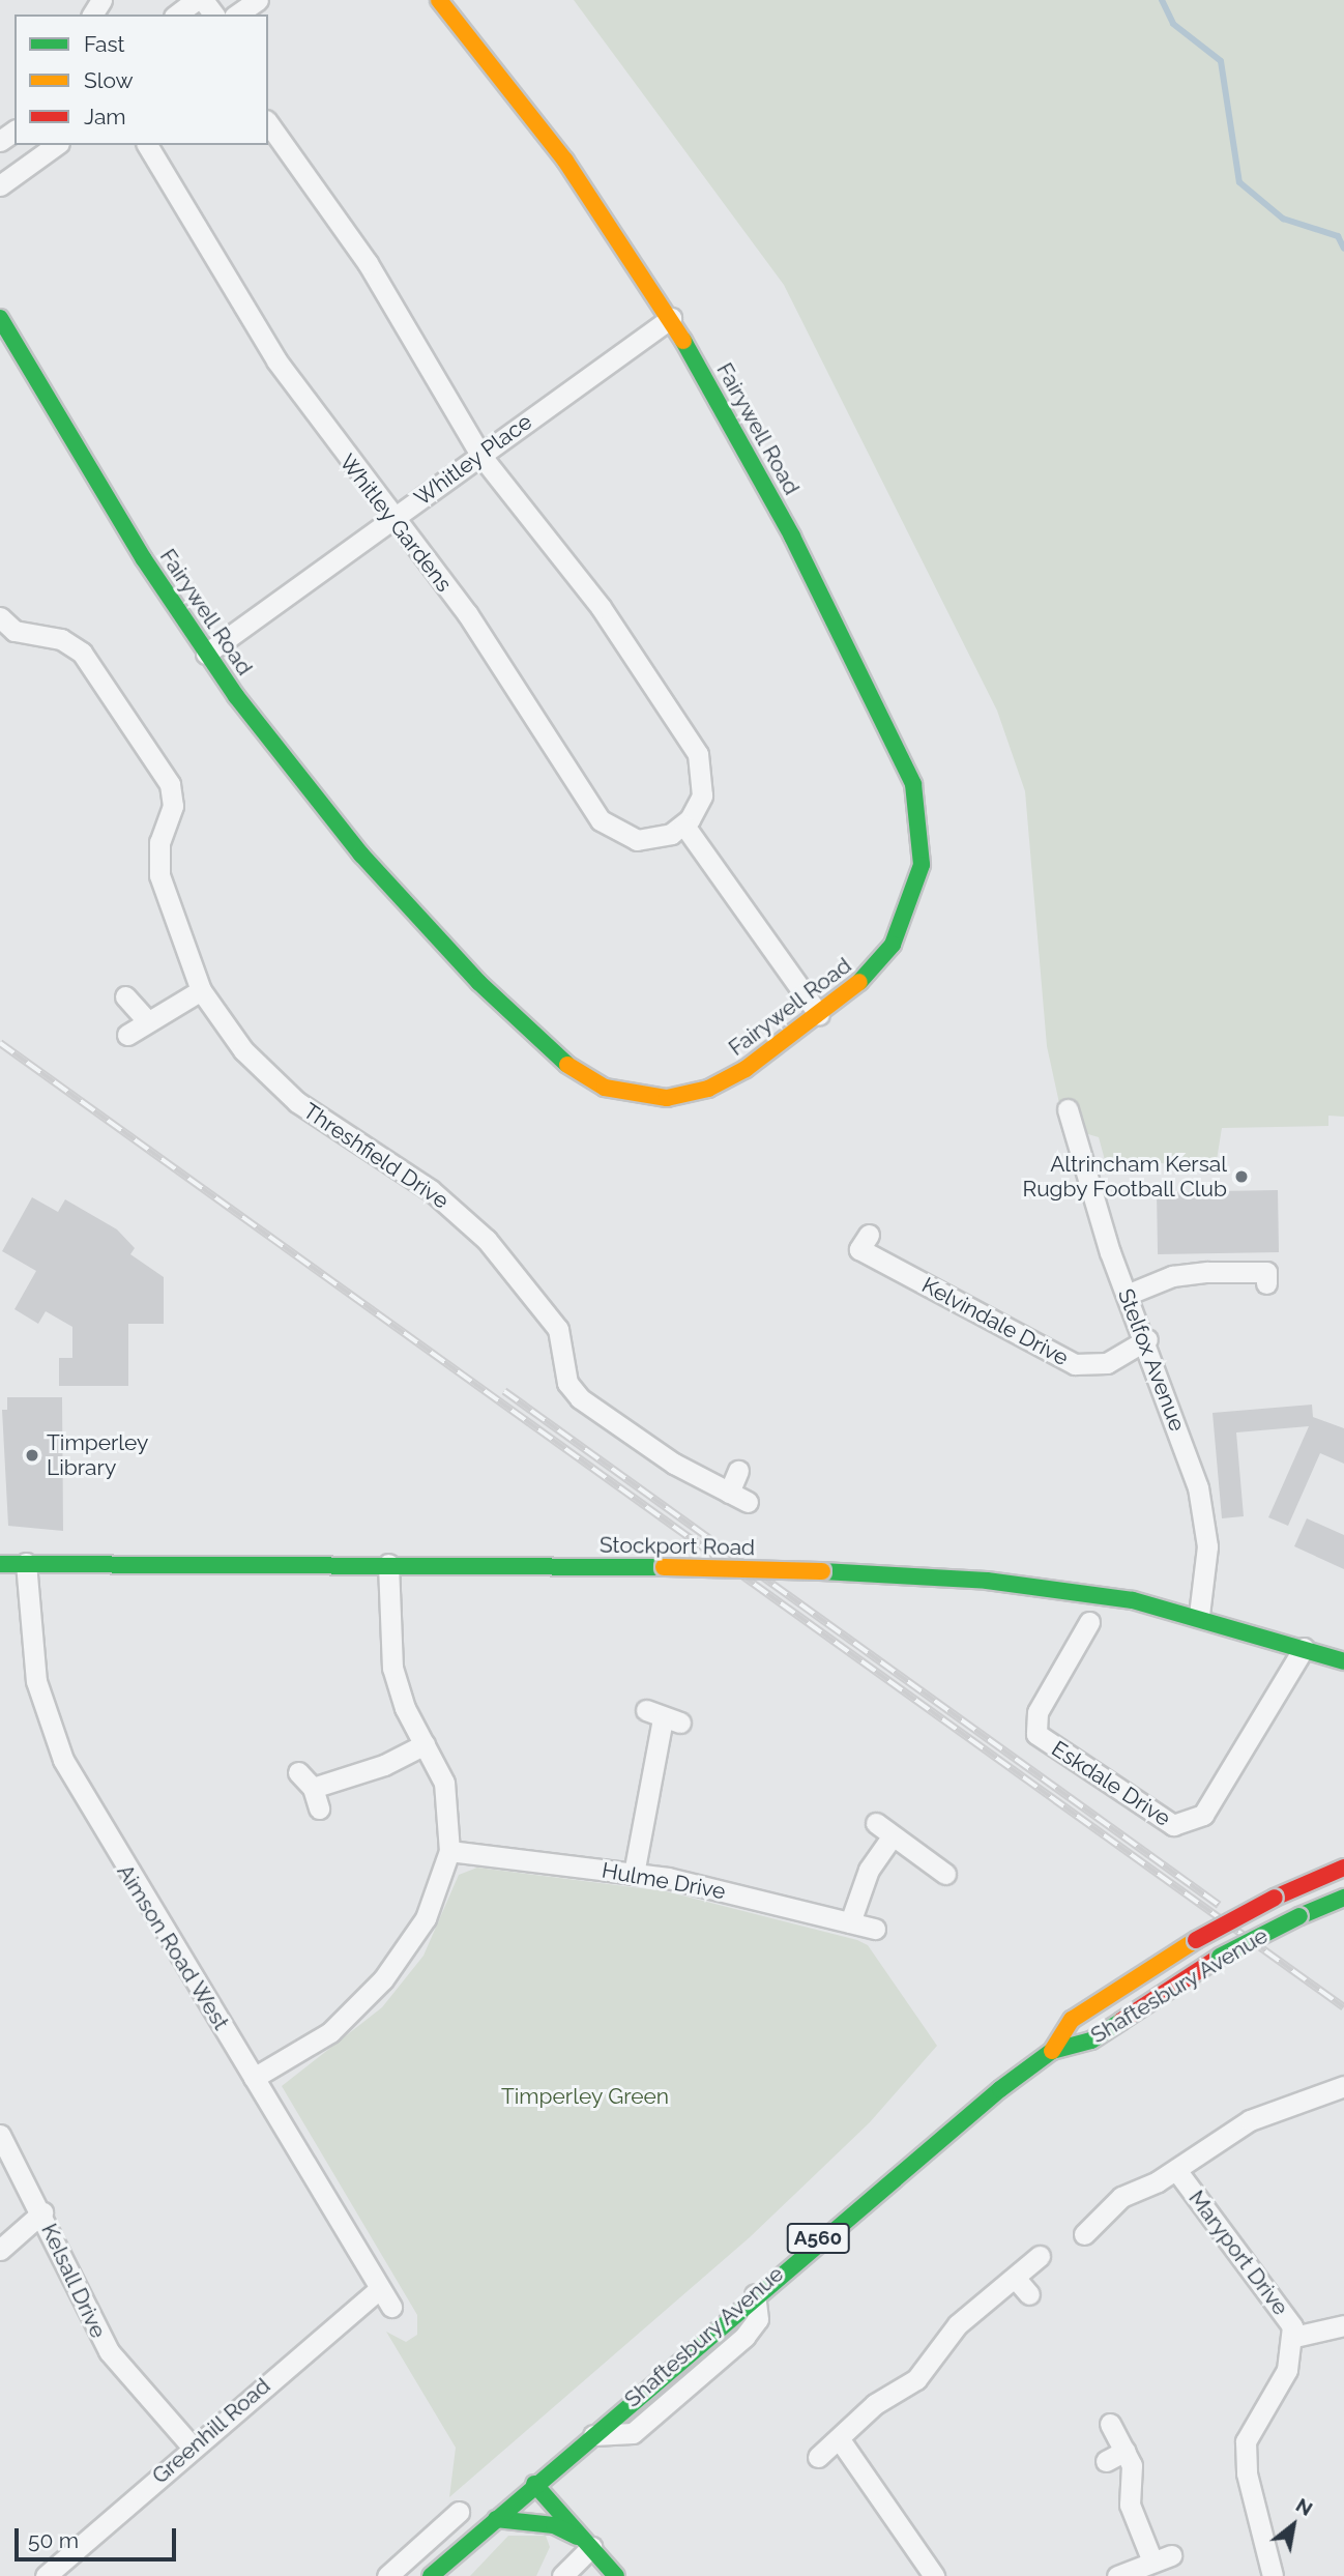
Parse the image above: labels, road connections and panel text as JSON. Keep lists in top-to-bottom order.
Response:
{
  "streets": {
    "main road": [
      "Fairywell Road",
      "Stockport Road",
      "Shaftesbury Avenue",
      "A560"
    ],
    "street": [
      "Whitley Place",
      "Whitley Gardens",
      "Threshfield Drive",
      "Kelvindale Drive",
      "Stelfox Avenue",
      "Eskdale Drive",
      "Hulme Drive",
      "Aimson Road West",
      "Maryport Drive",
      "Kelsall Drive",
      "Greenhill Road"
    ]
  },
  "crossings": [
    ["Fairywell Road", "Whitley Place"],
    ["Whitley Place", "Whitley Gardens"],
    ["Kelvindale Drive", "Stelfox Avenue"],
    ["Stelfox Avenue", "Stockport Road"],
    ["Stockport Road", "Eskdale Drive"],
    ["Stockport Road", "Aimson Road West"],
    ["Aimson Road West", "Greenhill Road"],
    ["Kelsall Drive", "Greenhill Road"]
  ],
  "parks": ["Timperley Green"],
  "places": ["Altrincham Kersal Rugby Football Club", "Timperley Library"],
  "legend": ["Fast", "Slow", "Jam"],
  "scale_bar": "50 m",
  "north": "top right"
}
